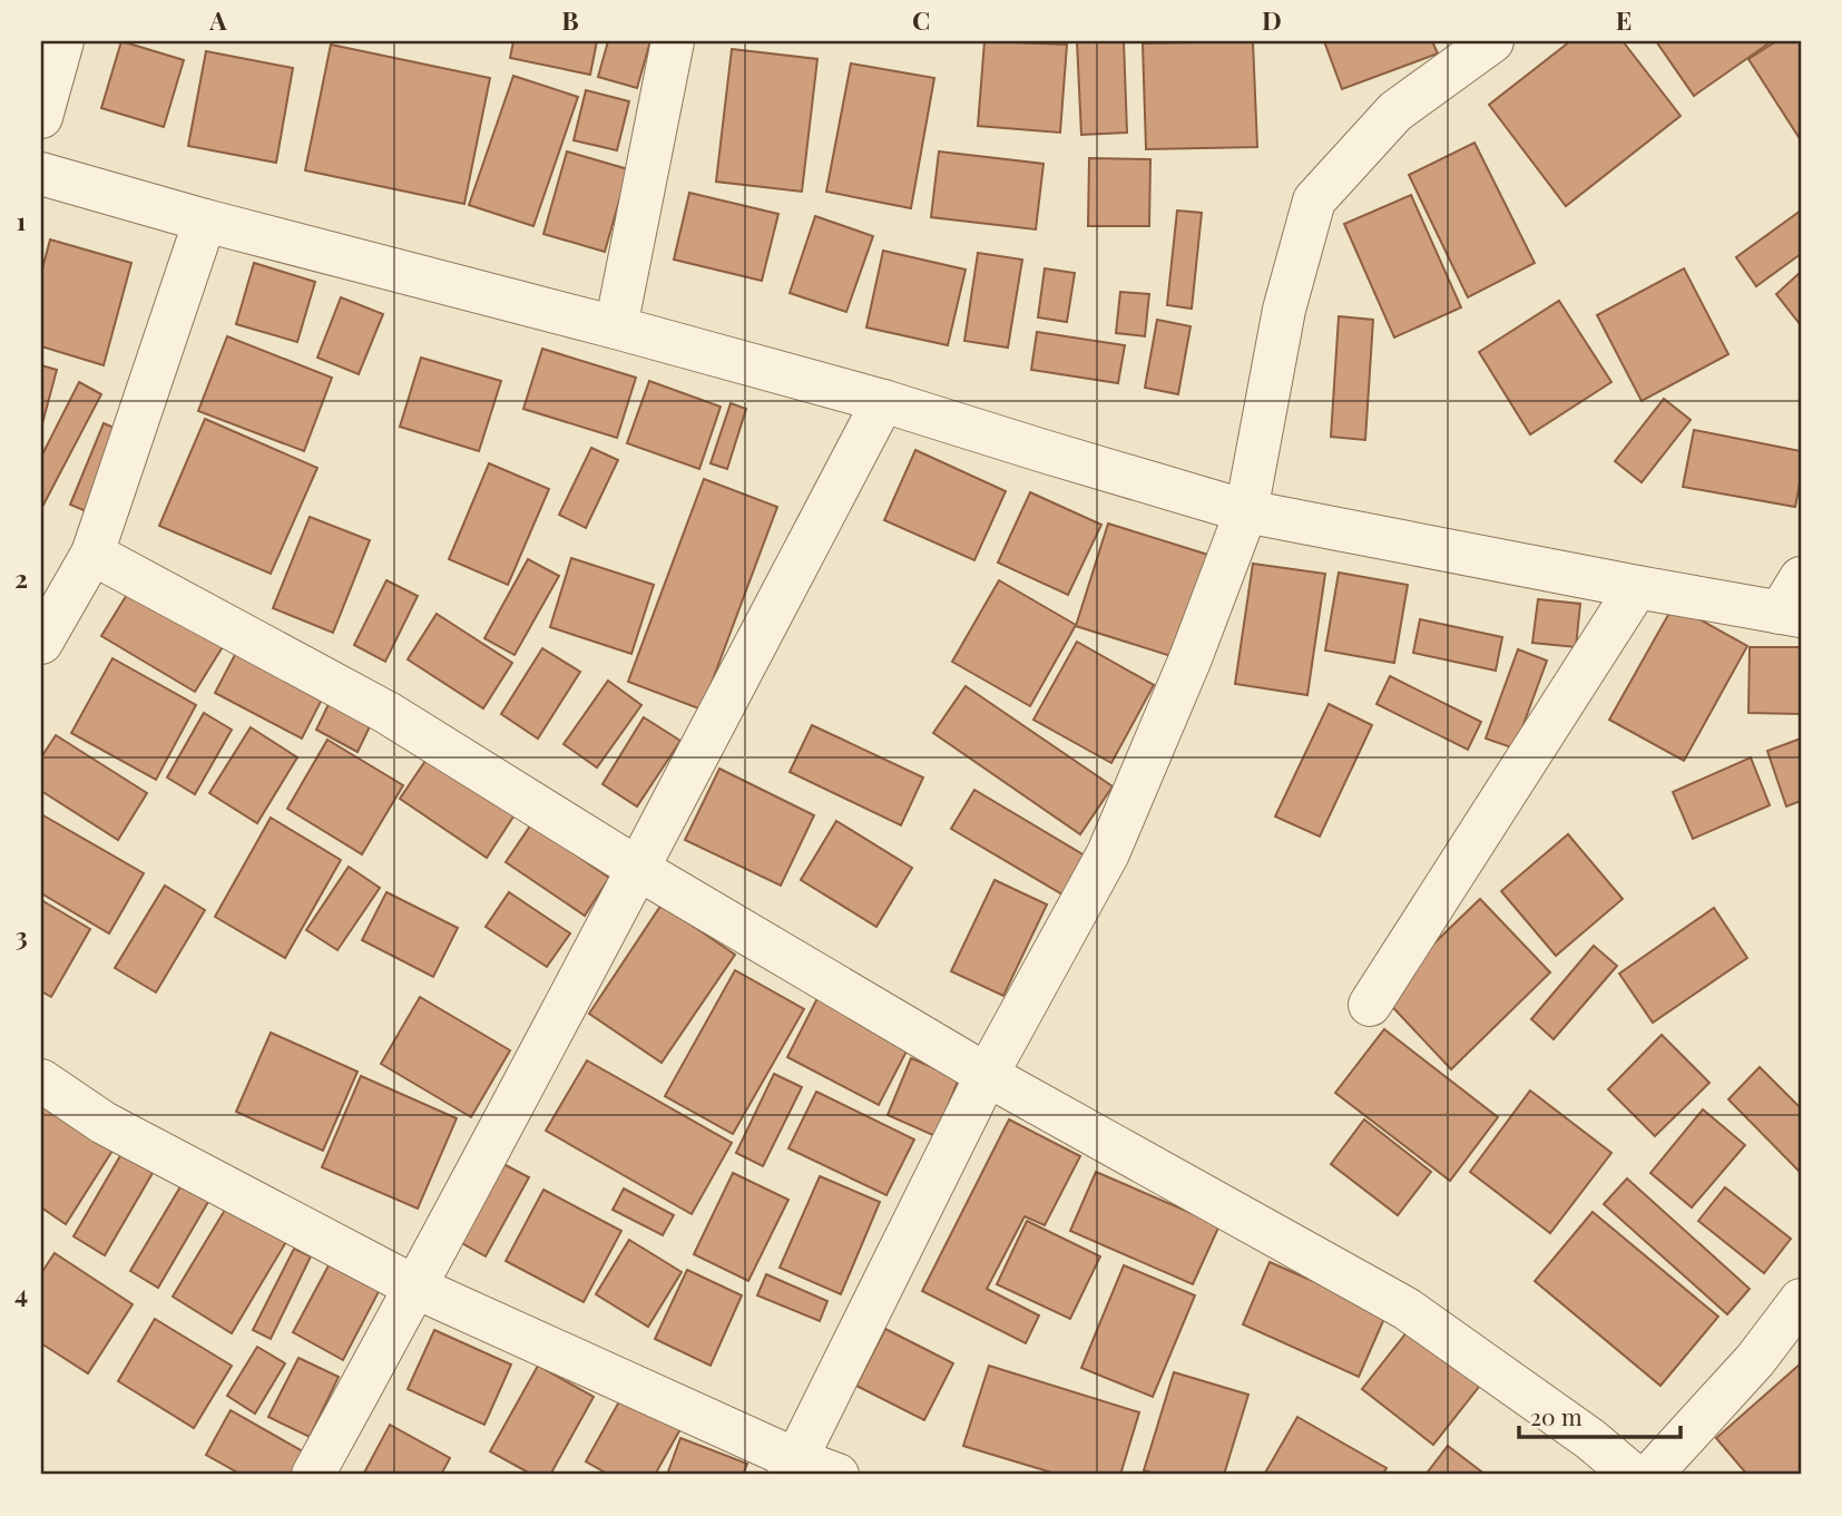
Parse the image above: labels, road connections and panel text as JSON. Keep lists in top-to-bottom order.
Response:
{
  "scale_bar": "20 m",
  "grid": {
    "columns": [
      "A",
      "B",
      "C",
      "D",
      "E"
    ],
    "rows": [
      "1",
      "2",
      "3",
      "4"
    ]
  }
}
